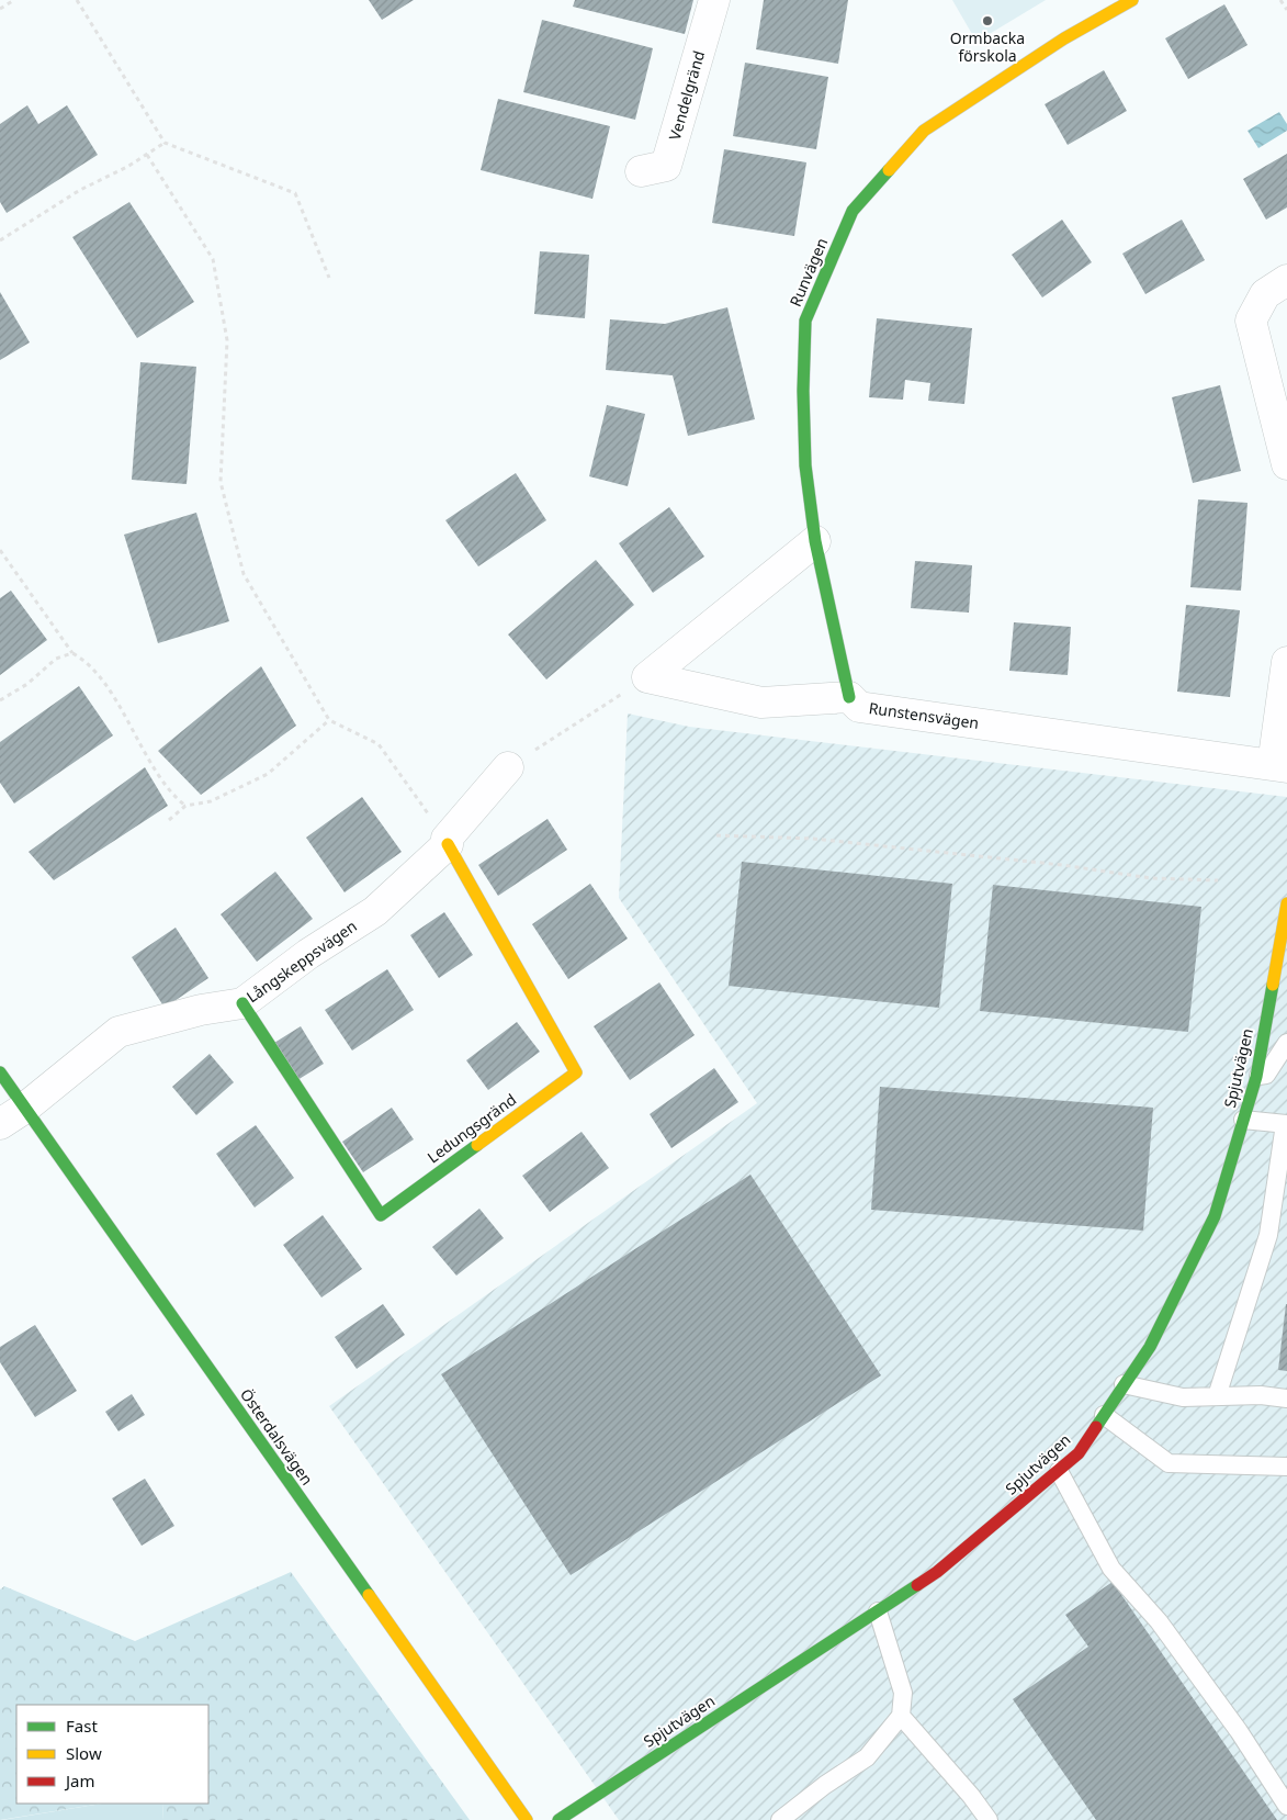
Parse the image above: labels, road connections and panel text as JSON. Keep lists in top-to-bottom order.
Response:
{
  "streets": {
    "street": [
      "Vendelgränd",
      "Runvägen",
      "Runstensvägen",
      "Långskeppsvägen",
      "Spjutvägen",
      "Ledungsgränd",
      "Österdalsvägen"
    ]
  },
  "crossings": [
    ["Runvägen", "Runstensvägen"],
    ["Långskeppsvägen", "Ledungsgränd"],
    ["Långskeppsvägen", "Österdalsvägen"]
  ],
  "places": ["Ormbacka förskola"],
  "legend": ["Fast", "Slow", "Jam"]
}
